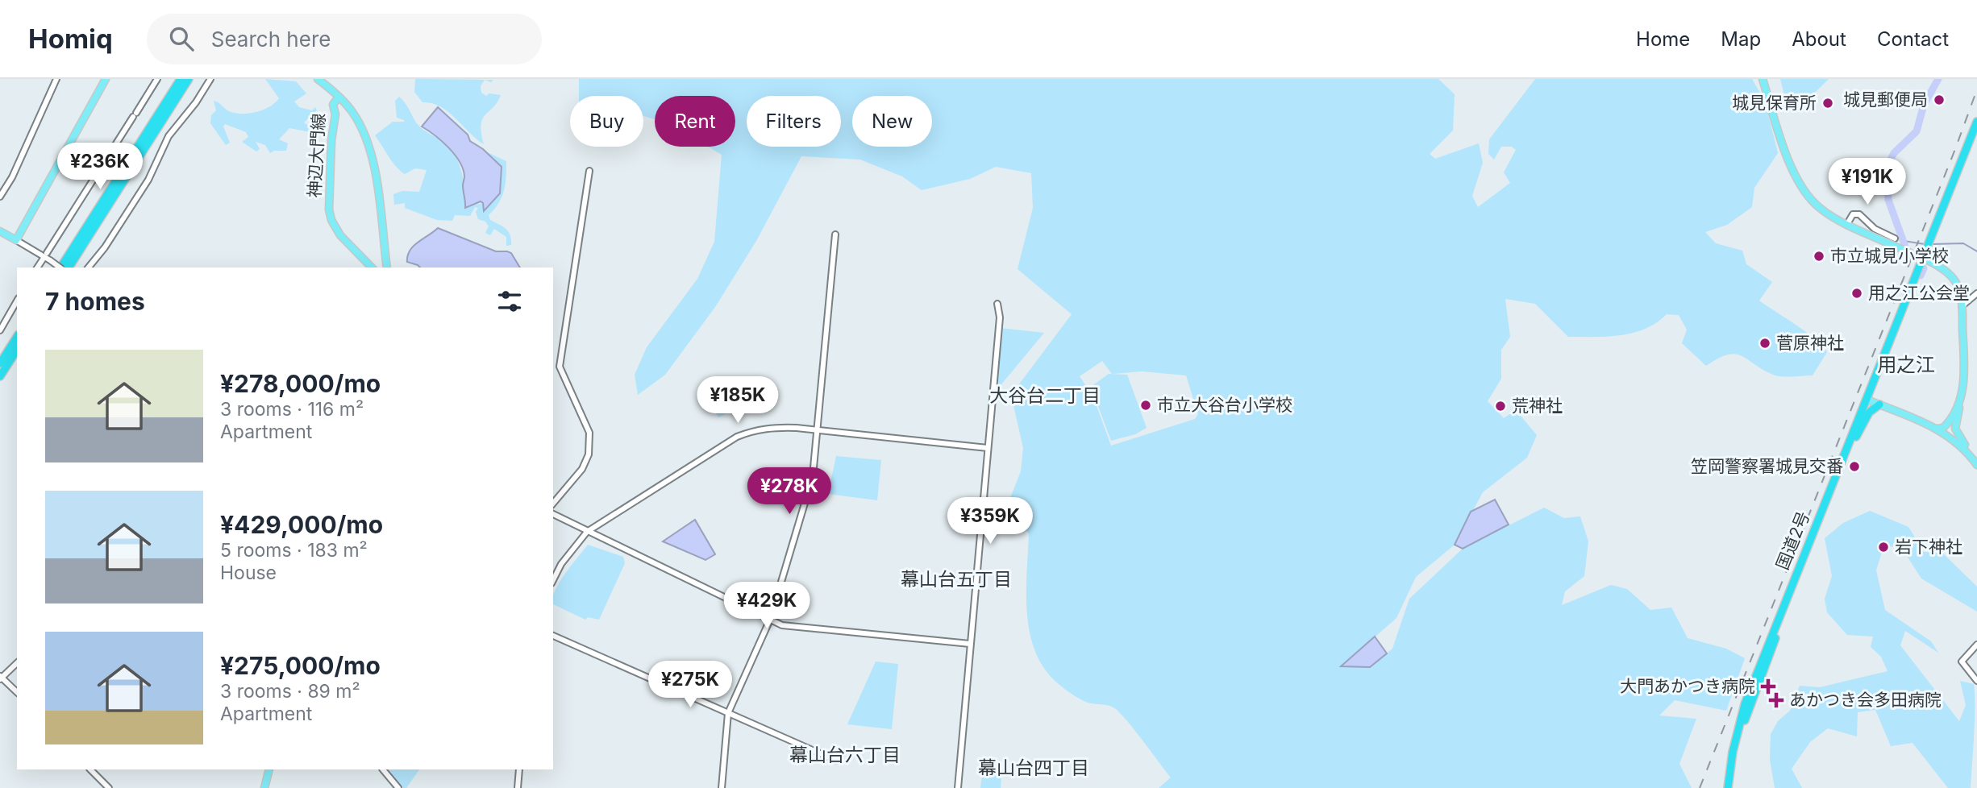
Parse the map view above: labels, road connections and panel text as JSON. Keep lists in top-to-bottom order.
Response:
{
  "streets": {
    "highway": ["国道2号"],
    "main road": ["神辺大門線"]
  },
  "districts": [
    "用之江",
    "大谷台二丁目",
    "幕山台五丁目",
    "幕山台六丁目",
    "幕山台四丁目"
  ],
  "places": {
    "other": [
      "城見郵便局",
      "城見保育所",
      "市立城見小学校",
      "用之江公会堂",
      "菅原神社",
      "市立大谷台小学校",
      "荒神社",
      "笠岡警察署城見交番",
      "岩下神社"
    ],
    "health": ["大門あかつき病院", "あかつき会多田病院"]
  },
  "page": {
    "header": "Homiq",
    "search": "Search here",
    "nav": [
      "Home",
      "Map",
      "About",
      "Contact"
    ],
    "chip": [
      "Buy",
      "Rent",
      "Filters",
      "New"
    ],
    "price": [
      "¥236K",
      "¥191K",
      "¥185K",
      "¥278K",
      "¥359K",
      "¥429K",
      "¥275K"
    ],
    "heading": "7 homes",
    "list": [
      {
        "name": "¥278,000/mo",
        "note": "3 rooms · 116 m² · Apartment"
      },
      {
        "name": "¥429,000/mo",
        "note": "5 rooms · 183 m² · House"
      },
      {
        "name": "¥275,000/mo",
        "note": "3 rooms · 89 m² · Apartment"
      }
    ]
  }
}
